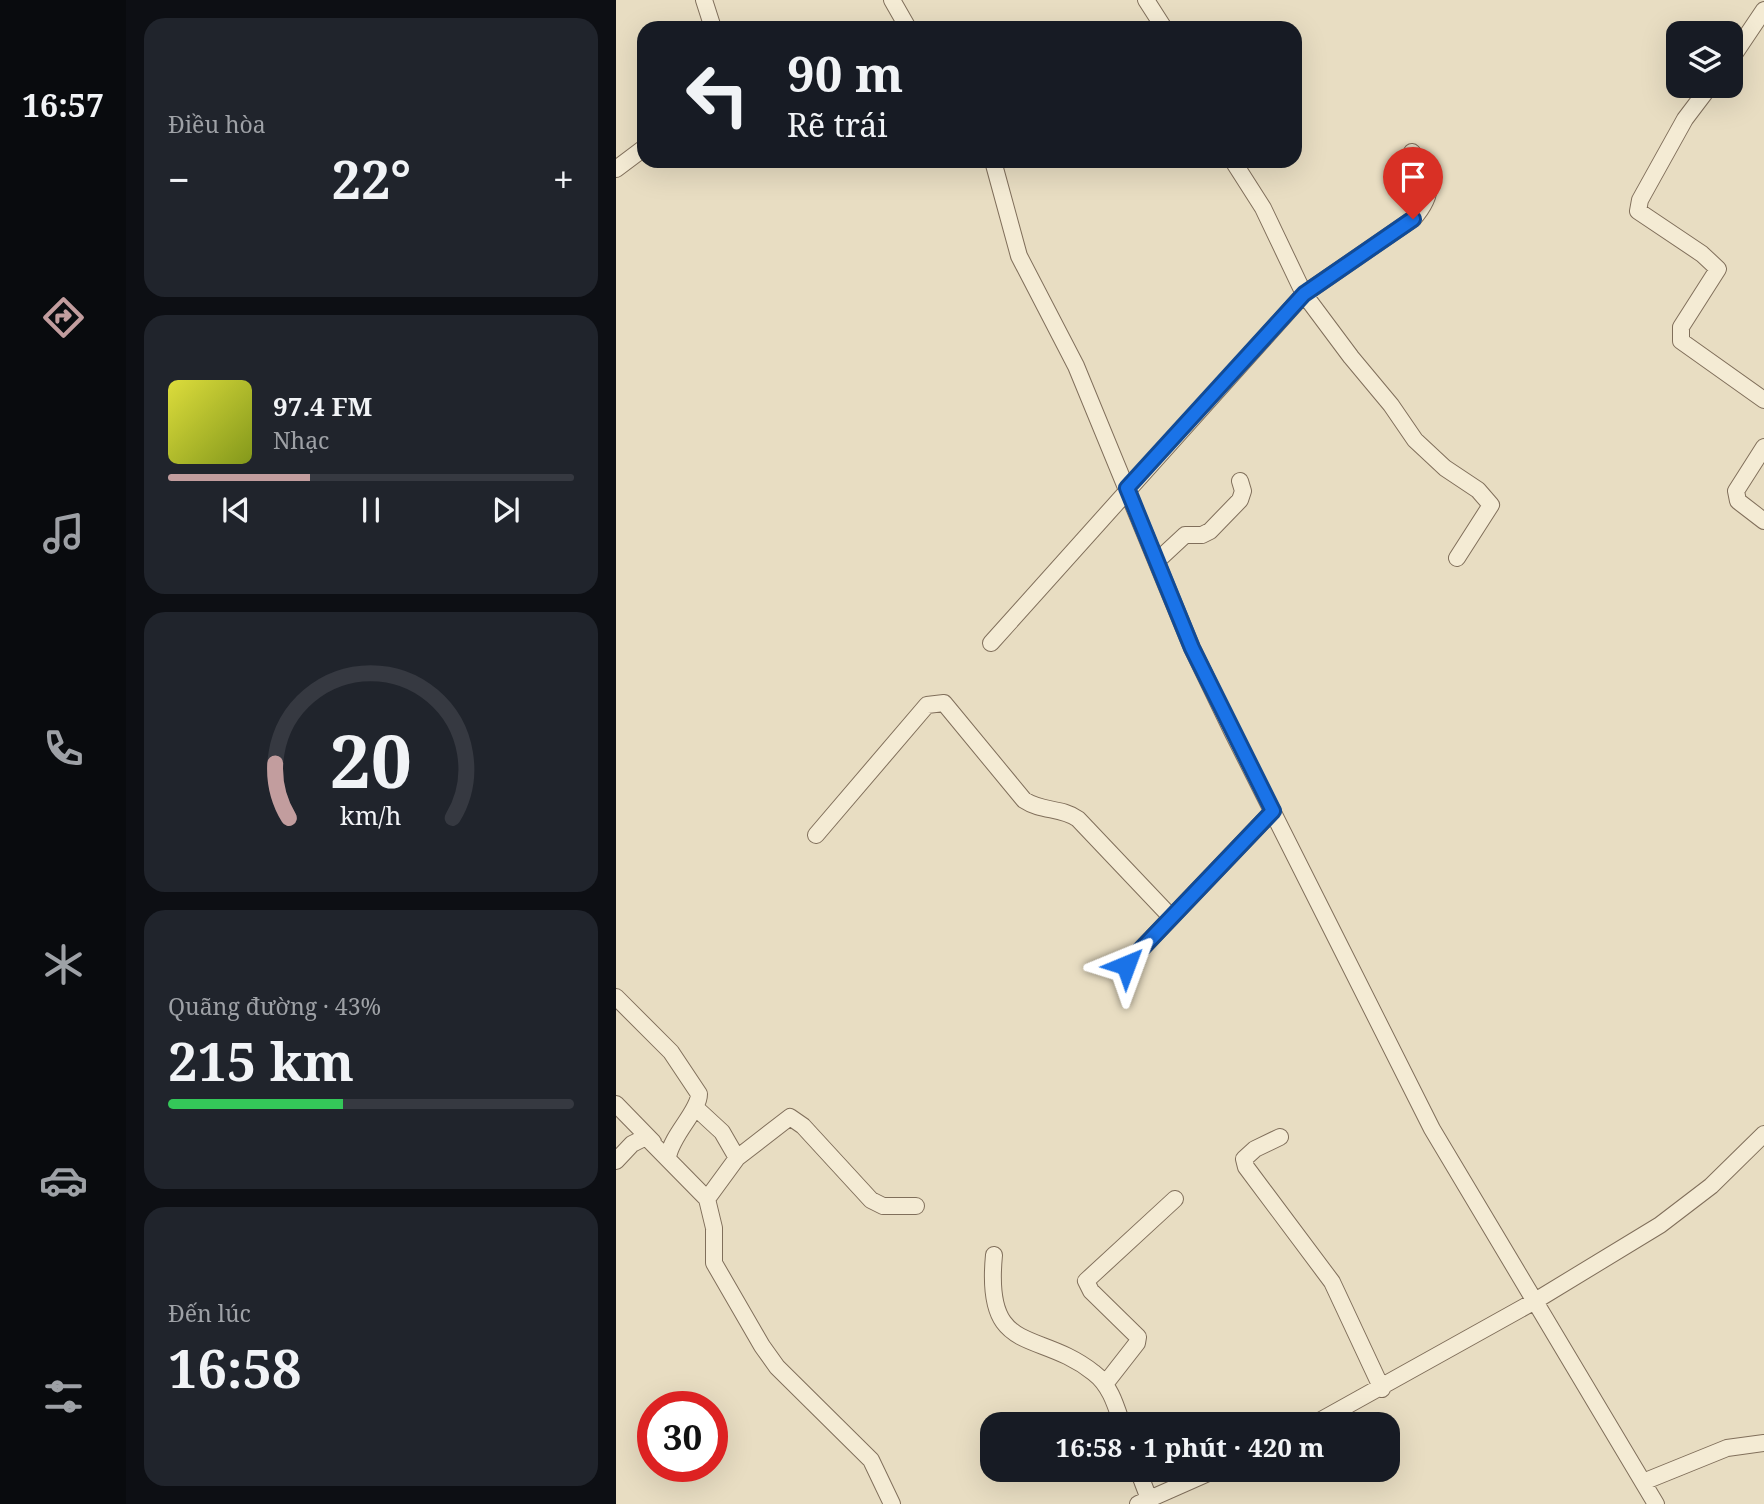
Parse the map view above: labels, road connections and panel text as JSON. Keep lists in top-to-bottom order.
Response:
{
  "page": {
    "tabs": "16:57",
    "tile": [
      "Điều hòa",
      ["Quãng đường · 43%", "215 km"],
      ["Đến lúc", "16:58"]
    ],
    "turn": ["90 m", "Rẽ trái"],
    "heat": ["−", "22°", "+"],
    "song": ["97.4 FM", "Nhạc"],
    "limit": "30",
    "trip": "16:58 · 1 phút · 420 m",
    "gauge": ["20", "km/h"]
  }
}
